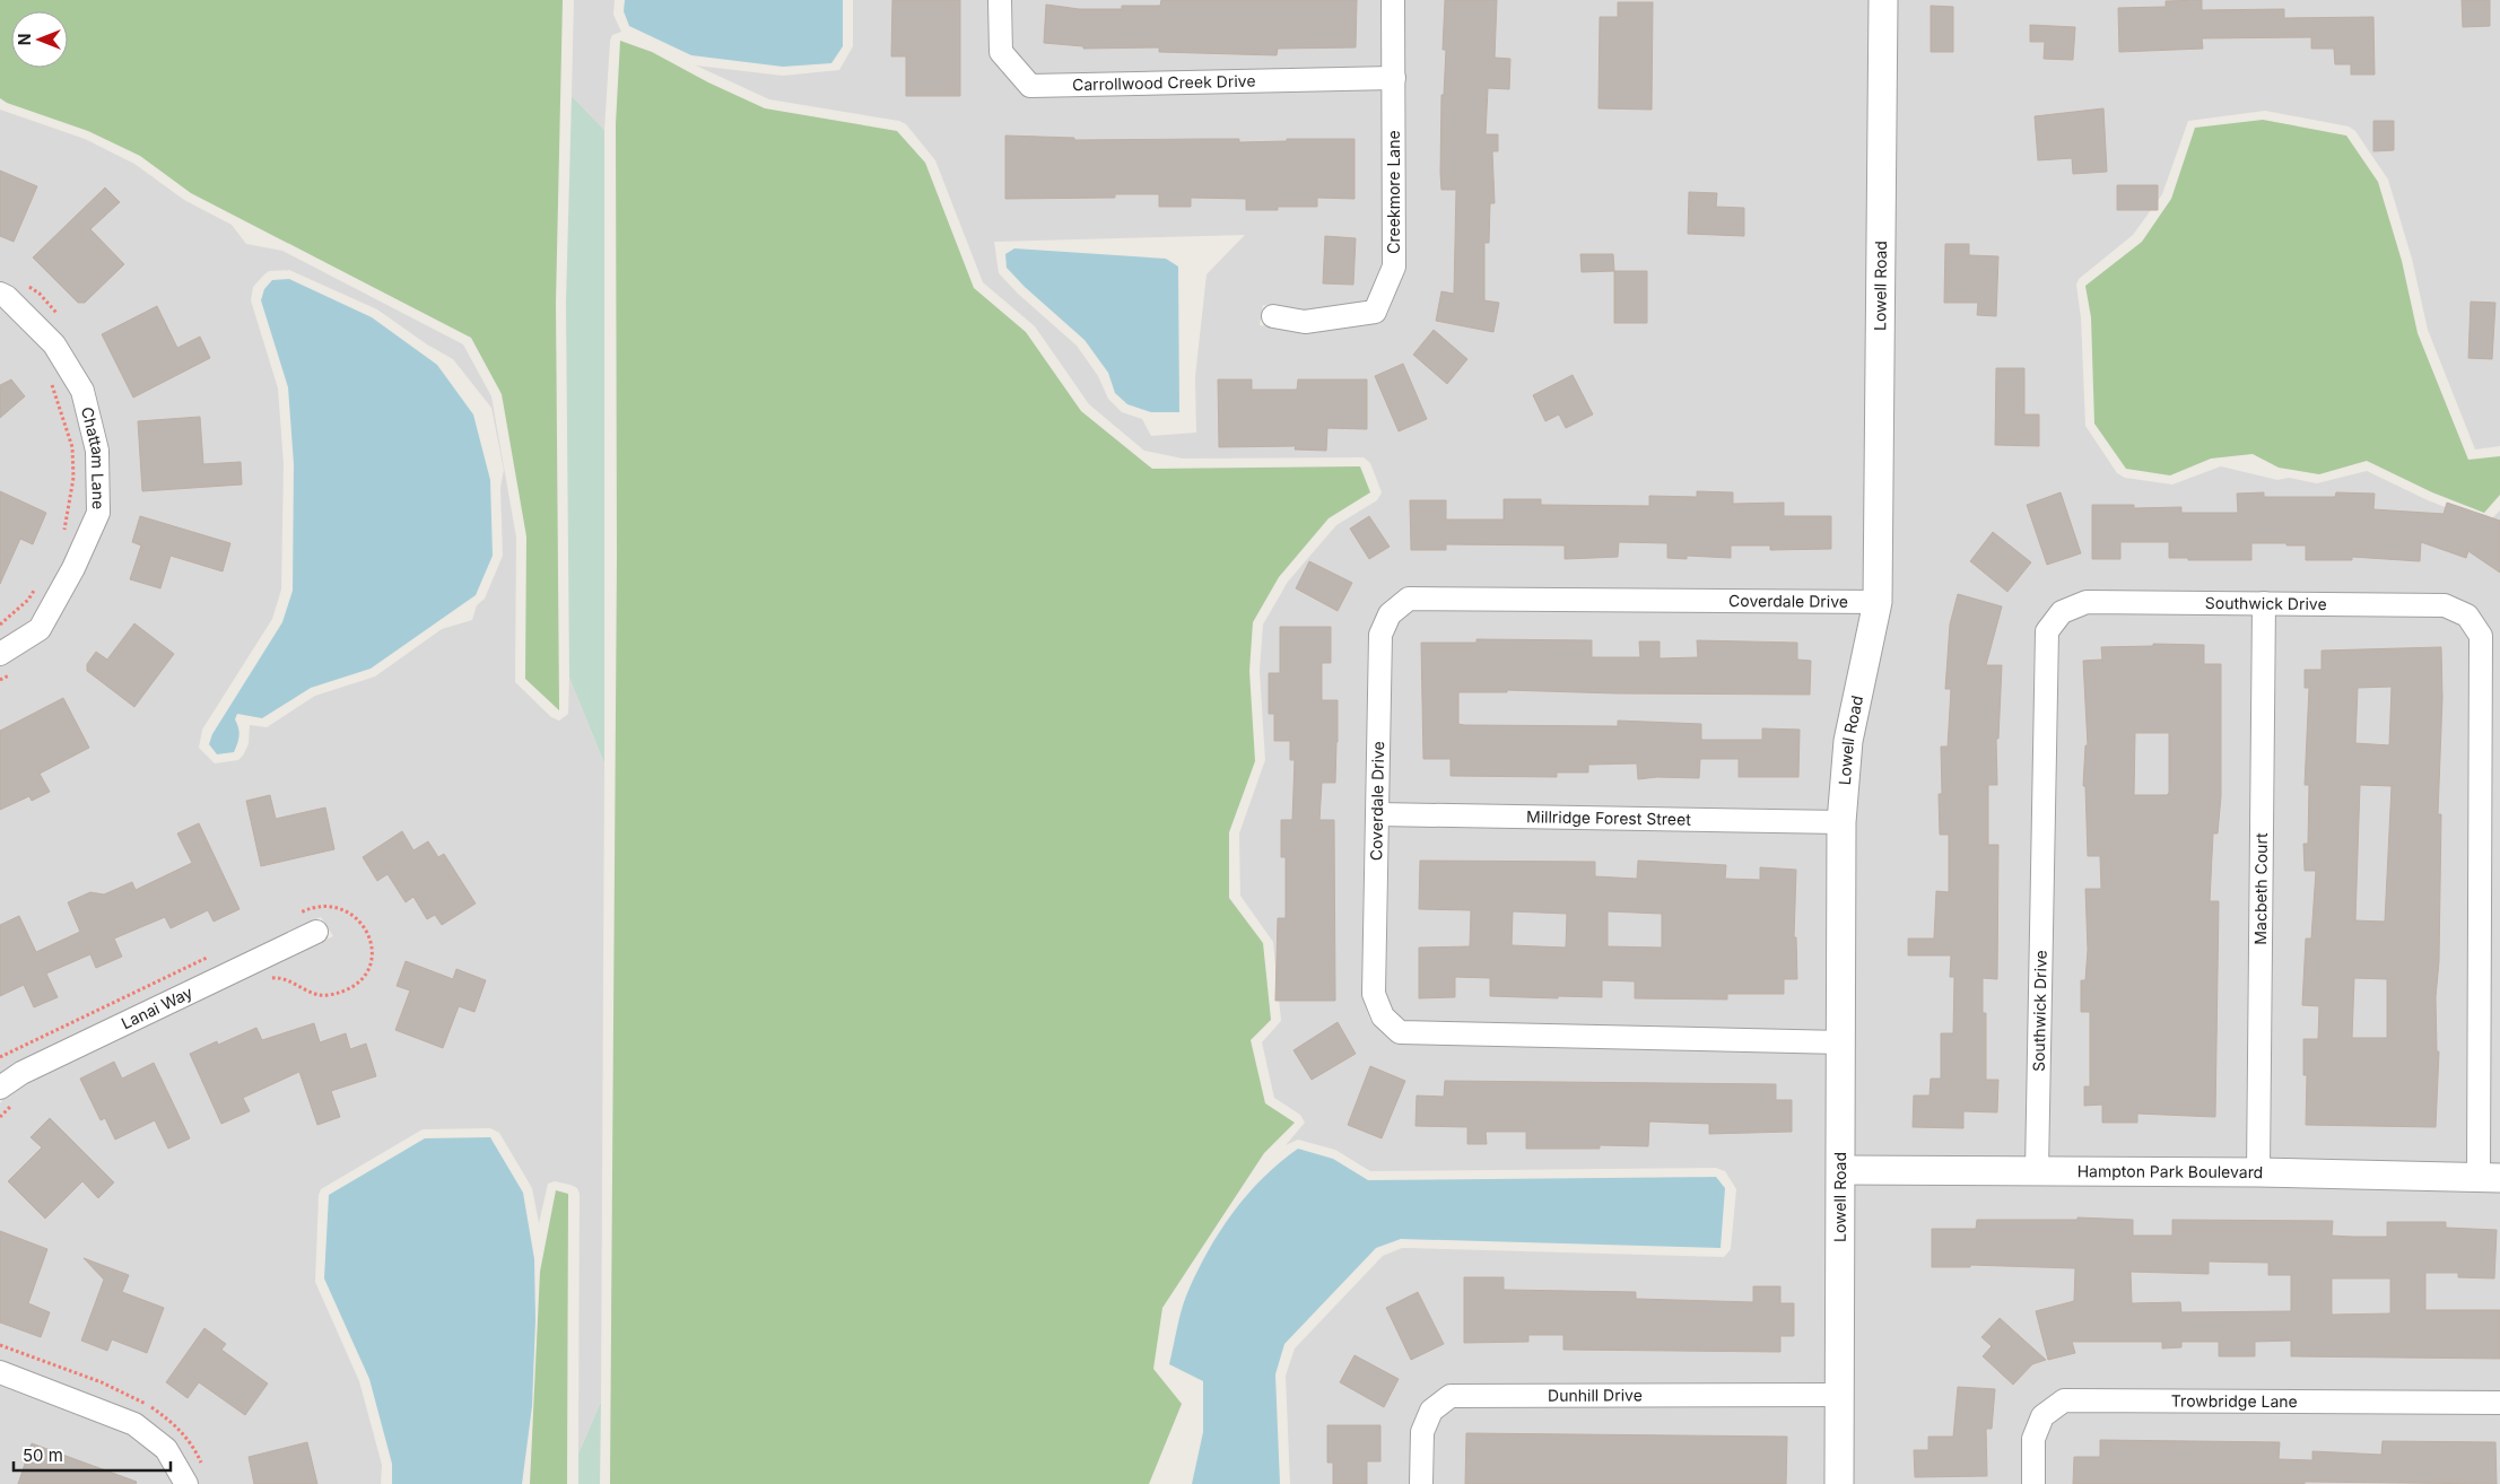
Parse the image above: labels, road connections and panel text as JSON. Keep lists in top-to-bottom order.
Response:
{
  "streets": {
    "street": [
      "Carrollwood Creek Drive",
      "Creekmore Lane",
      "Lowell Road",
      "Chattam Lane",
      "Coverdale Drive",
      "Southwick Drive",
      "Millridge Forest Street",
      "Macbeth Court",
      "Lanai Way",
      "Hampton Park Boulevard",
      "Dunhill Drive",
      "Trowbridge Lane"
    ]
  },
  "crossings": [
    ["Carrollwood Creek Drive", "Creekmore Lane"],
    ["Lowell Road", "Coverdale Drive"],
    ["Lowell Road", "Millridge Forest Street"],
    ["Lowell Road", "Hampton Park Boulevard"],
    ["Lowell Road", "Dunhill Drive"],
    ["Coverdale Drive", "Millridge Forest Street"],
    ["Southwick Drive", "Macbeth Court"],
    ["Southwick Drive", "Hampton Park Boulevard"],
    ["Macbeth Court", "Hampton Park Boulevard"]
  ],
  "scale_bar": "50 m",
  "north": "left"
}
